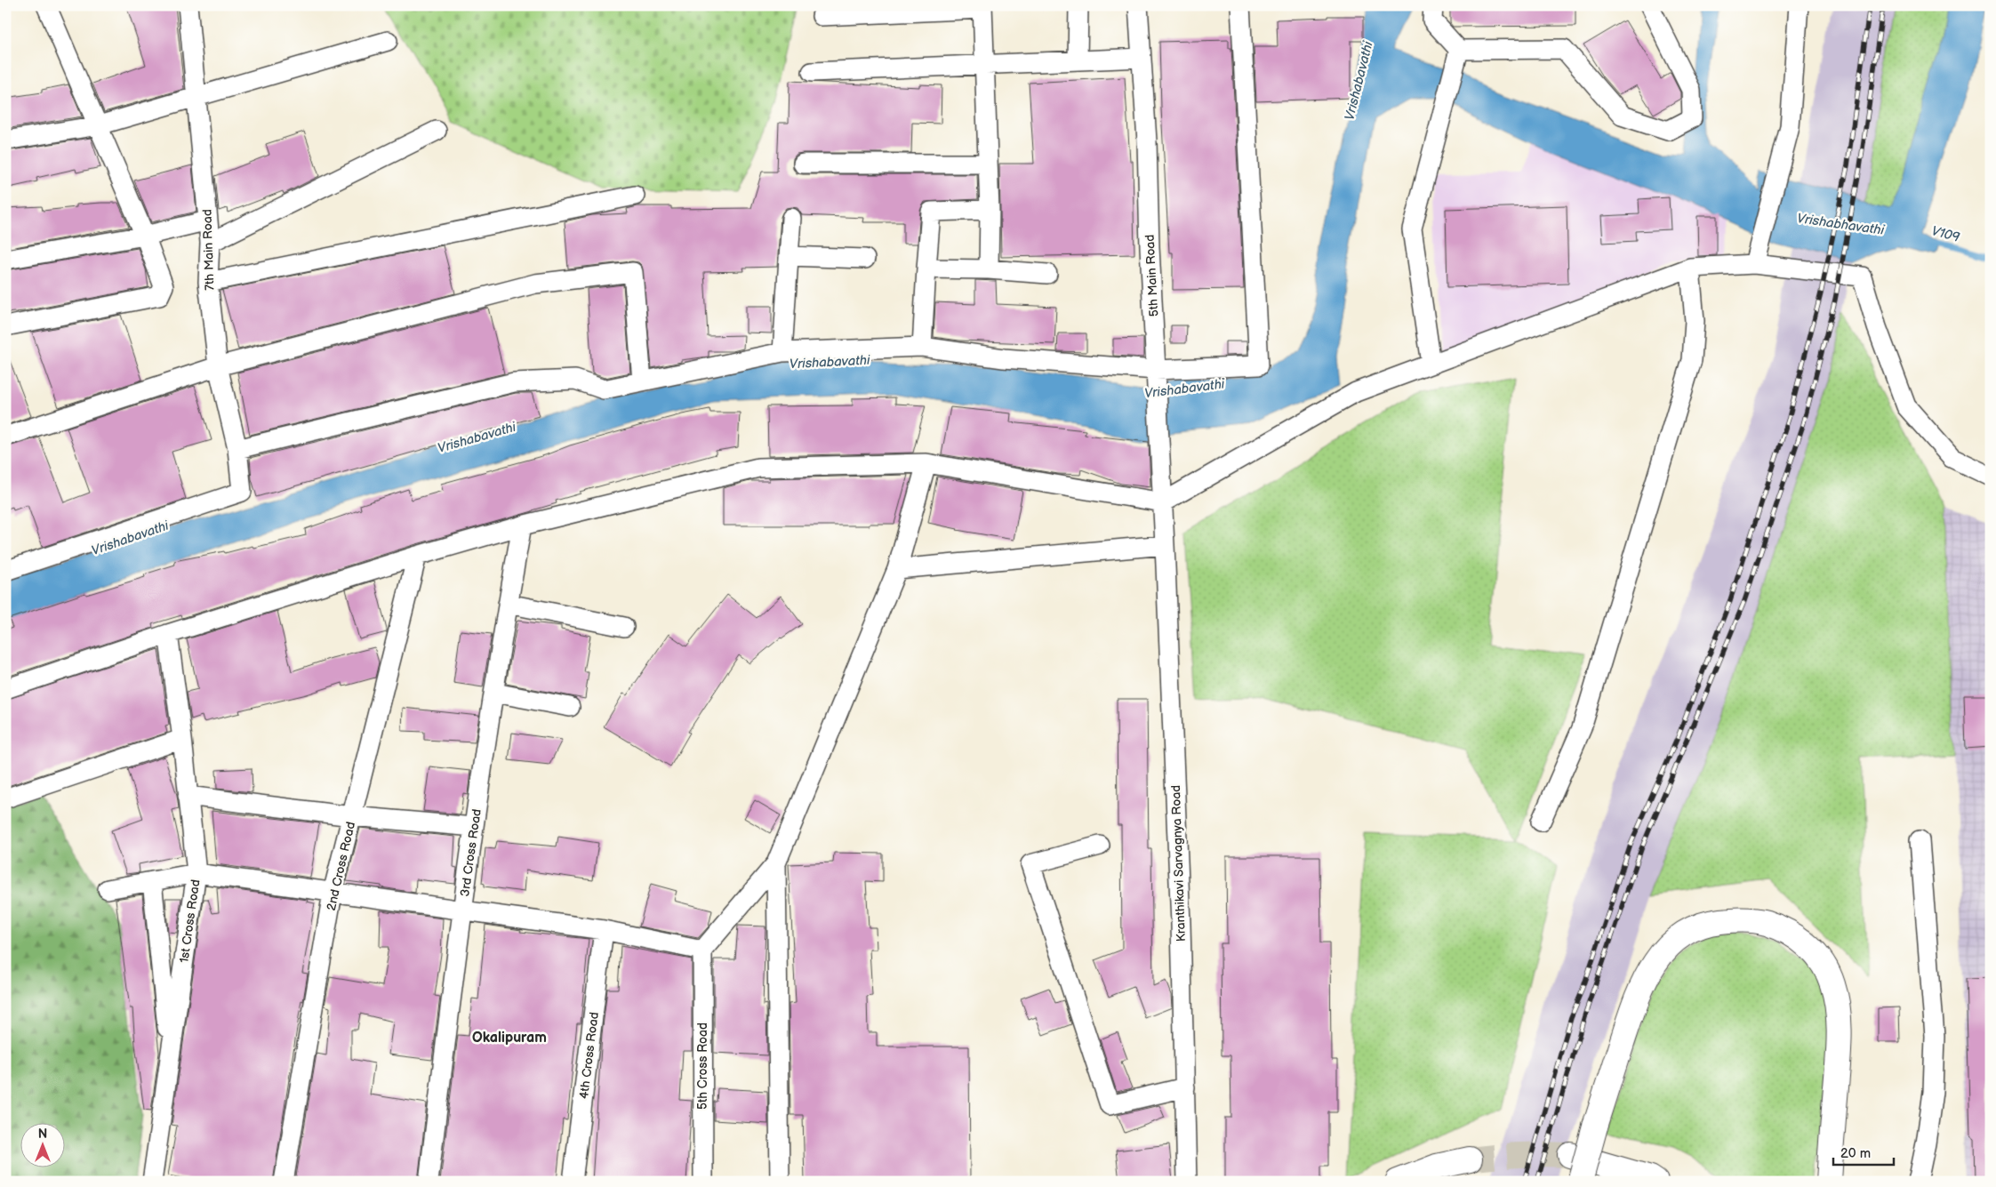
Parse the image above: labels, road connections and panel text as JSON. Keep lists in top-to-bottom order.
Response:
{
  "streets": {
    "street": [
      "7th Main Road",
      "5th Main Road",
      "3rd Cross Road",
      "Kranthikavi Sarvagnya Road",
      "2nd Cross Road",
      "1st Cross Road",
      "4th Cross Road",
      "5th Cross Road"
    ]
  },
  "crossings": [
    ["5th Main Road", "Kranthikavi Sarvagnya Road"]
  ],
  "districts": ["Okalipuram"],
  "water": ["Vrishabavathi", "Vrishabhavathi", "V109"],
  "scale_bar": "20 m",
  "north": "top"
}
